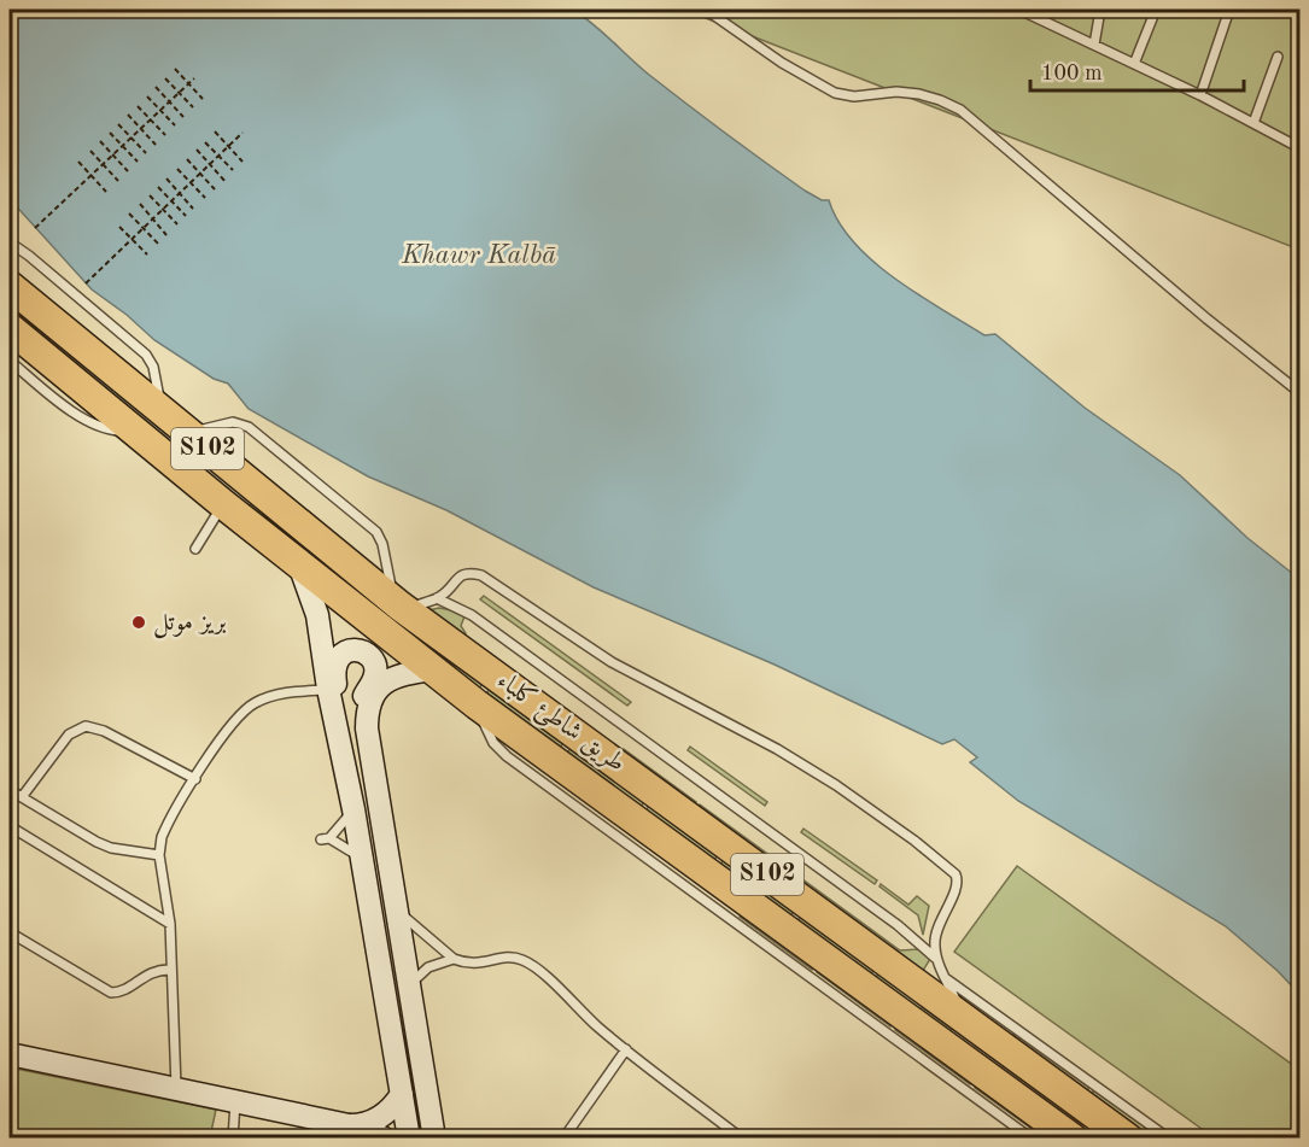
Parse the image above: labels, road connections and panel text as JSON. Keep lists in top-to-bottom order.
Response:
{
  "streets": {
    "highway": ["S102", "طريق شاطئ كلباء"]
  },
  "water": ["Khawr Kalbā"],
  "places": ["بريز موتل"],
  "scale_bar": "100 m"
}
